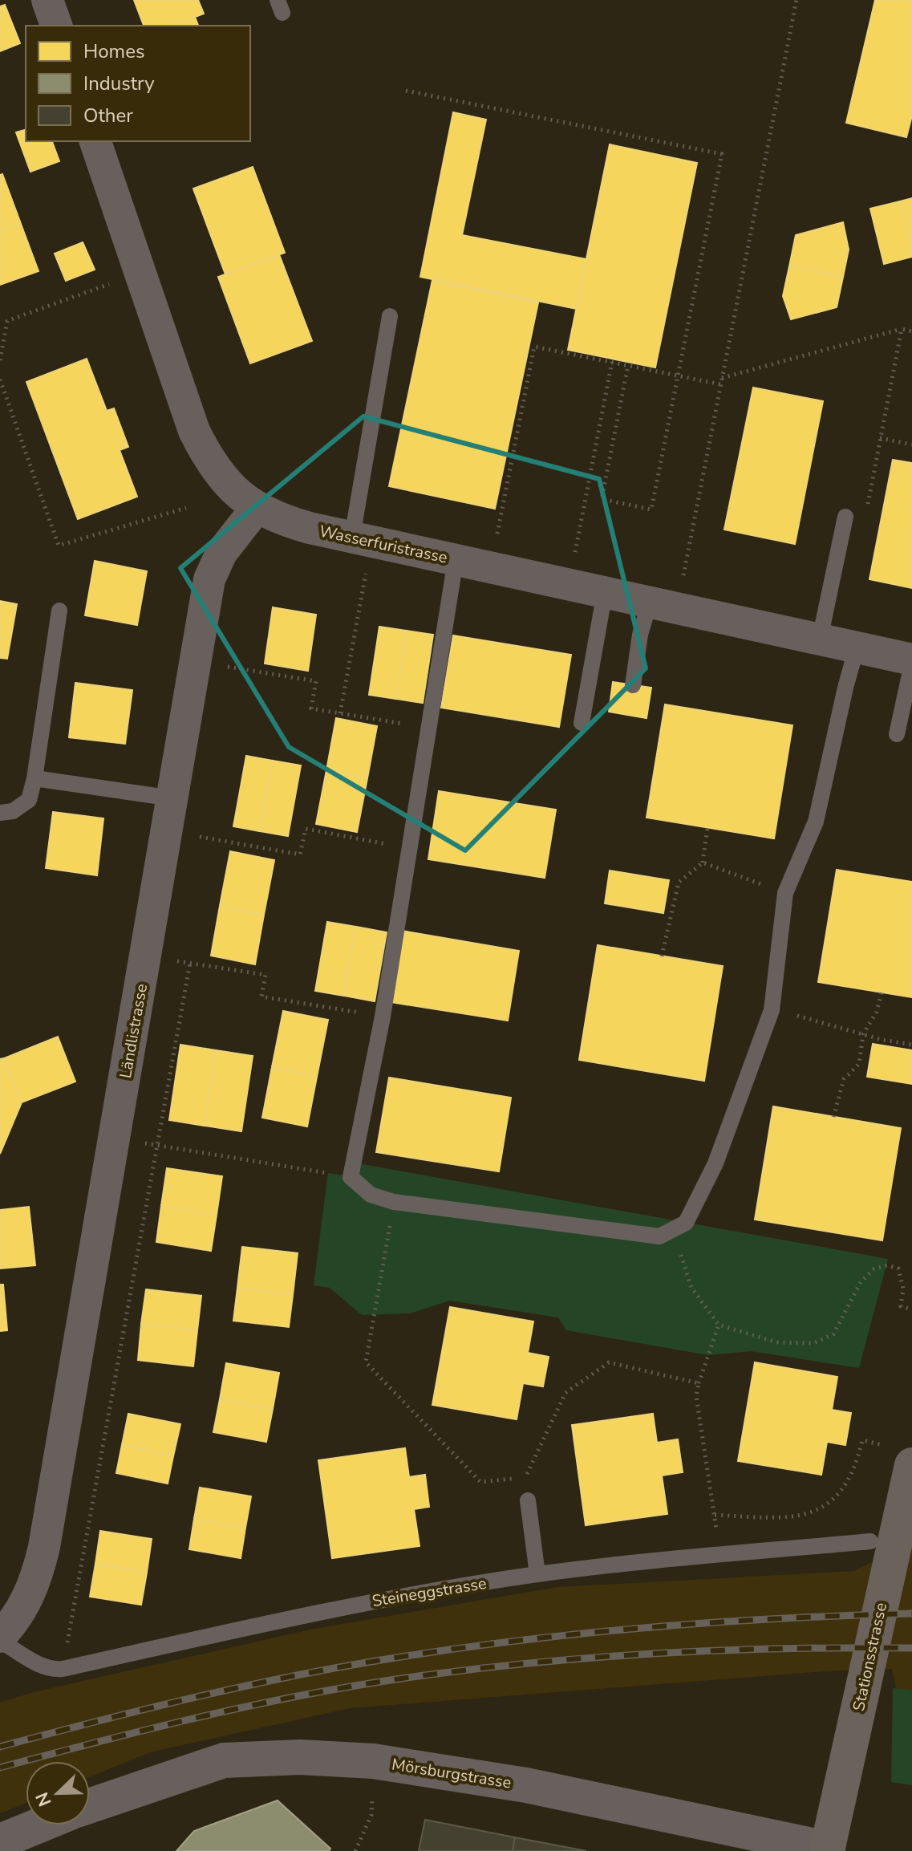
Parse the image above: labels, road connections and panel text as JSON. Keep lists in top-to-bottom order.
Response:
{
  "streets": {
    "main road": ["Stationsstrasse"],
    "street": [
      "Wasserfuristrasse",
      "Ländlistrasse",
      "Steineggstrasse",
      "Mörsburgstrasse"
    ]
  },
  "crossings": [
    ["Wasserfuristrasse", "Ländlistrasse"],
    ["Ländlistrasse", "Steineggstrasse"],
    ["Stationsstrasse", "Mörsburgstrasse"]
  ],
  "legend": ["Homes", "Industry", "Other"],
  "north": "bottom left"
}
